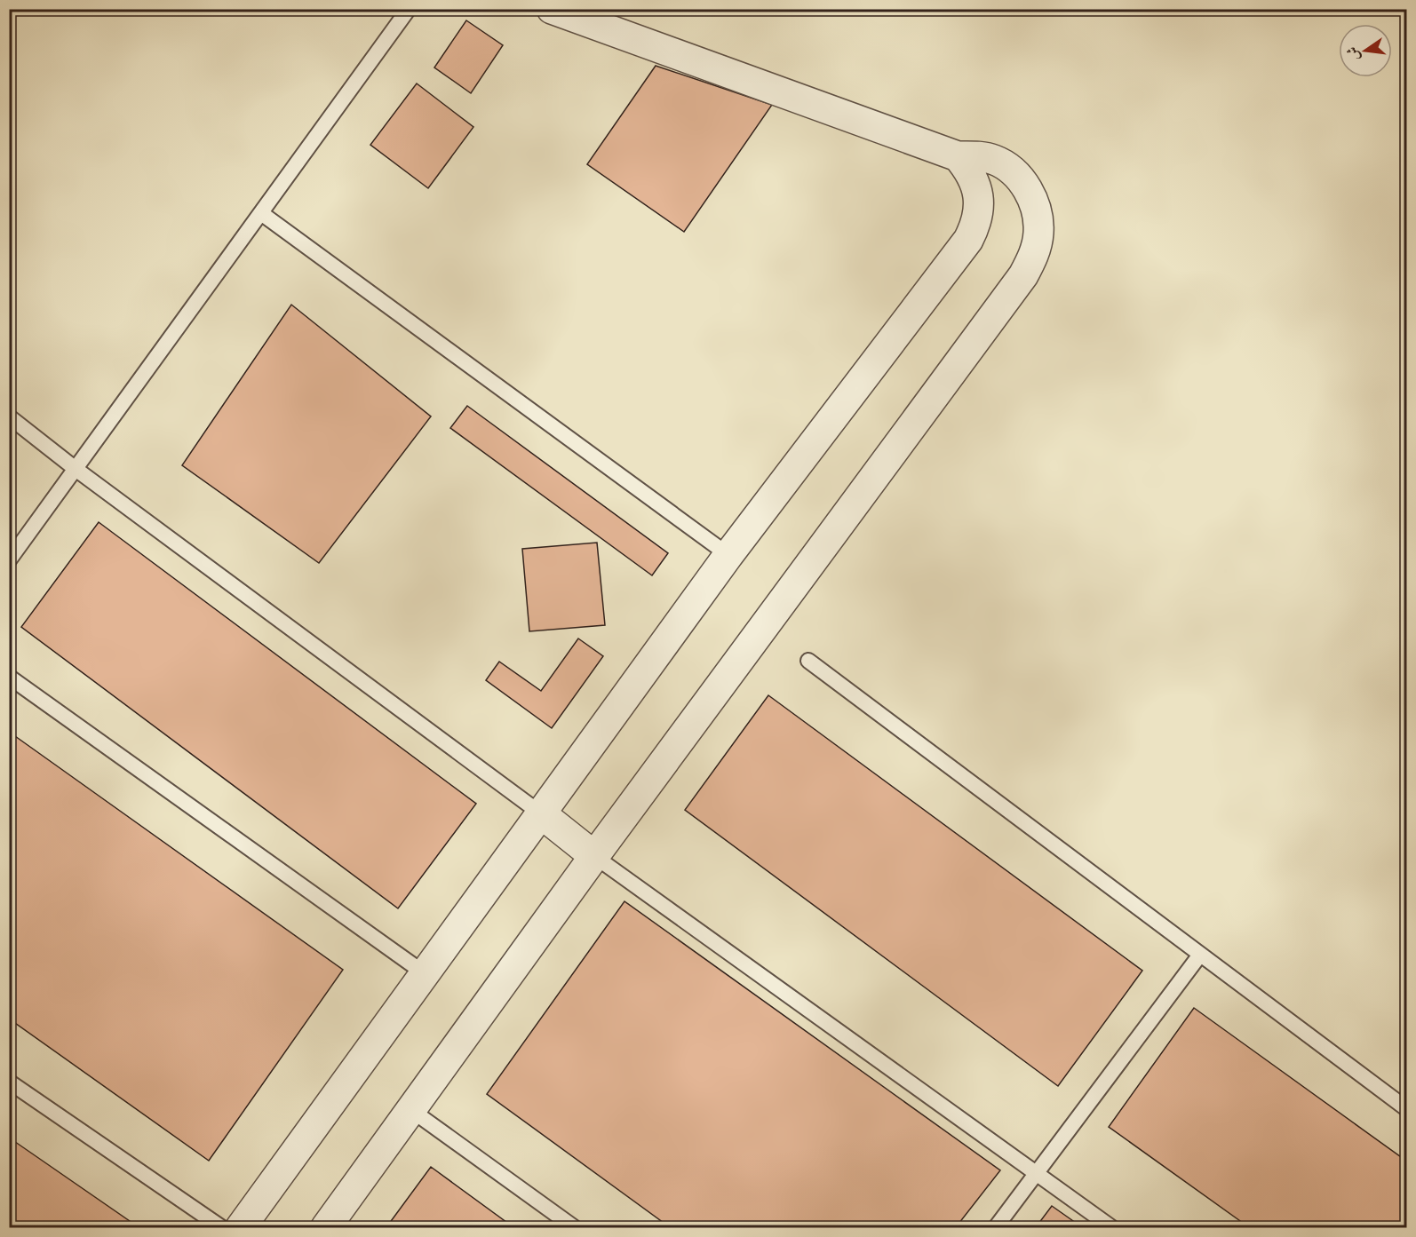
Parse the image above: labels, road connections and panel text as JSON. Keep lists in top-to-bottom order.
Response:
{
  "north": "left"
}
